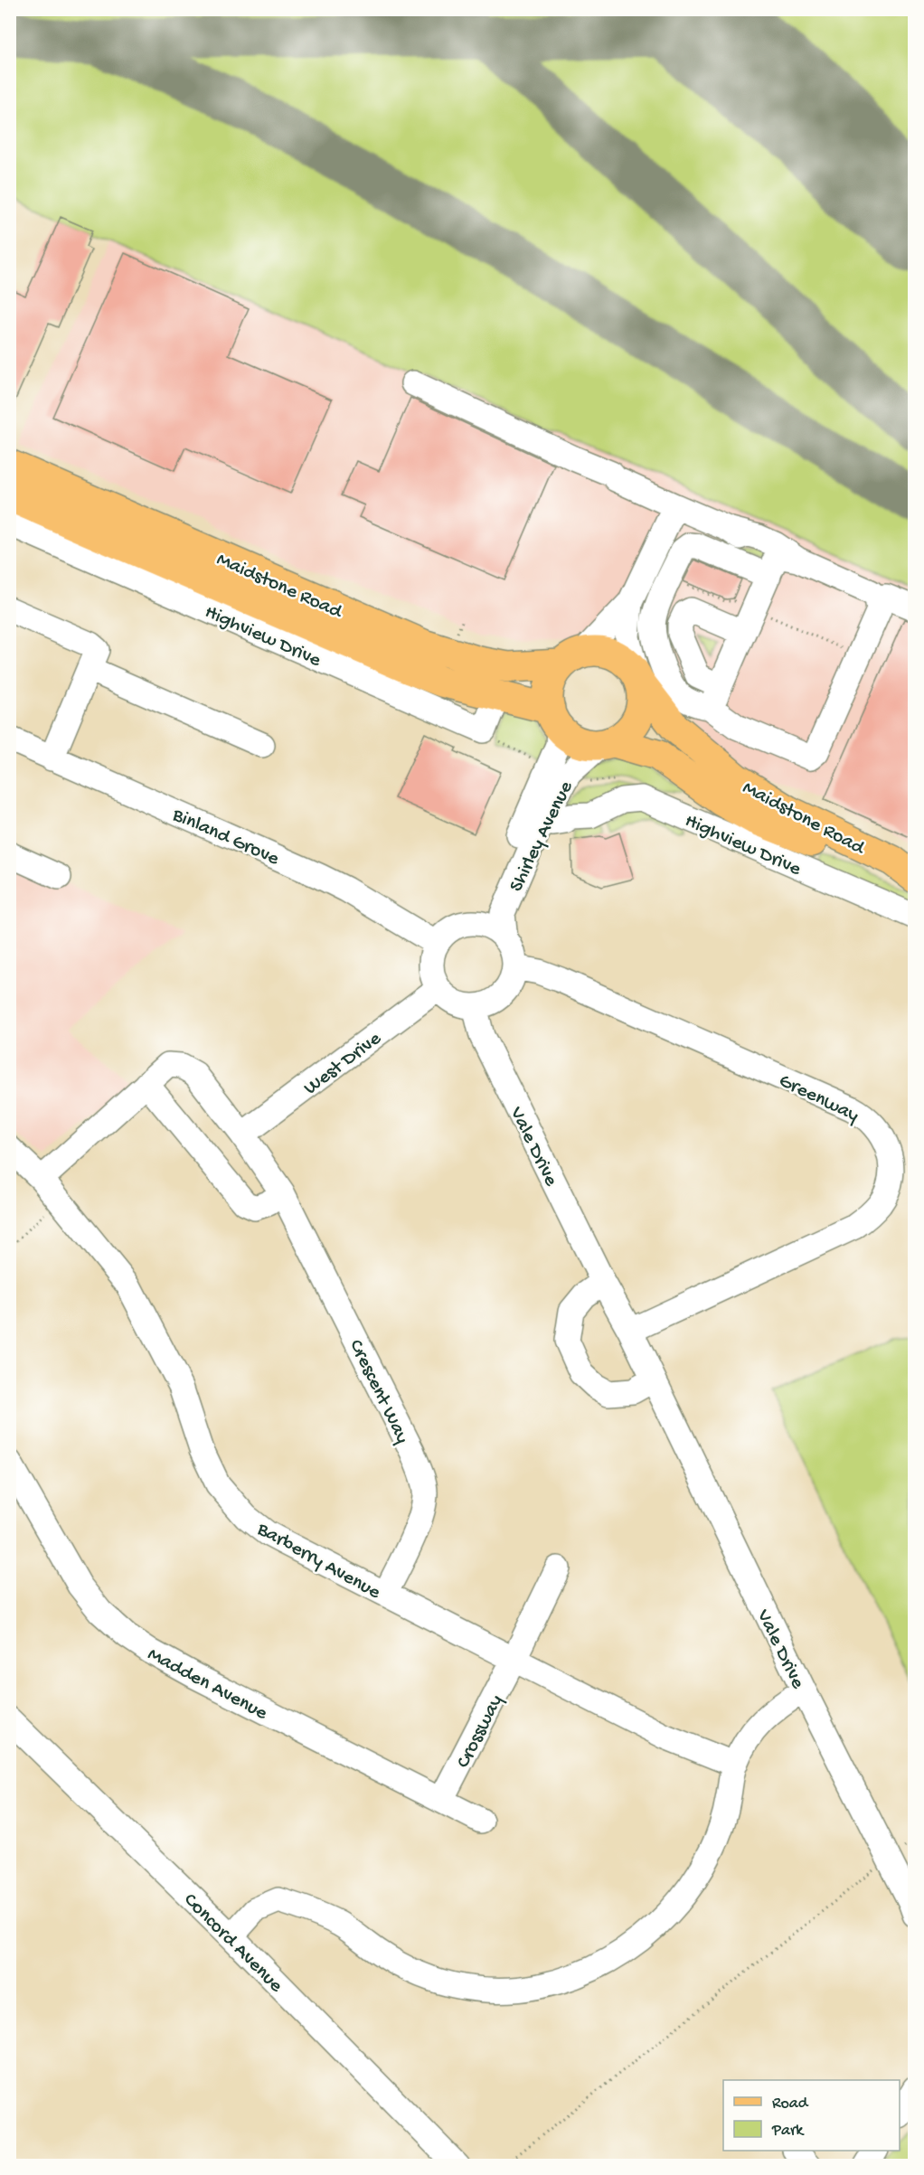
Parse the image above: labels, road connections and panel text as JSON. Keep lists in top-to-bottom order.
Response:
{
  "streets": {
    "main road": ["Maidstone Road"],
    "street": [
      "Highview Drive",
      "Binland Grove",
      "Shirley Avenue",
      "West Drive",
      "Greenway",
      "Vale Drive",
      "Crescent Way",
      "Barberry Avenue",
      "Madden Avenue",
      "Crossway",
      "Concord Avenue"
    ]
  },
  "crossings": [
    ["Maidstone Road", "Shirley Avenue"],
    ["Highview Drive", "Shirley Avenue"],
    ["Binland Grove", "Shirley Avenue"],
    ["Binland Grove", "West Drive"],
    ["Binland Grove", "Greenway"],
    ["Binland Grove", "Vale Drive"],
    ["Shirley Avenue", "West Drive"],
    ["Shirley Avenue", "Greenway"],
    ["Shirley Avenue", "Vale Drive"],
    ["West Drive", "Greenway"],
    ["West Drive", "Vale Drive"],
    ["West Drive", "Crescent Way"],
    ["Greenway", "Vale Drive"],
    ["Crescent Way", "Barberry Avenue"],
    ["Barberry Avenue", "Crossway"],
    ["Madden Avenue", "Crossway"]
  ],
  "legend": ["Road", "Park"]
}
